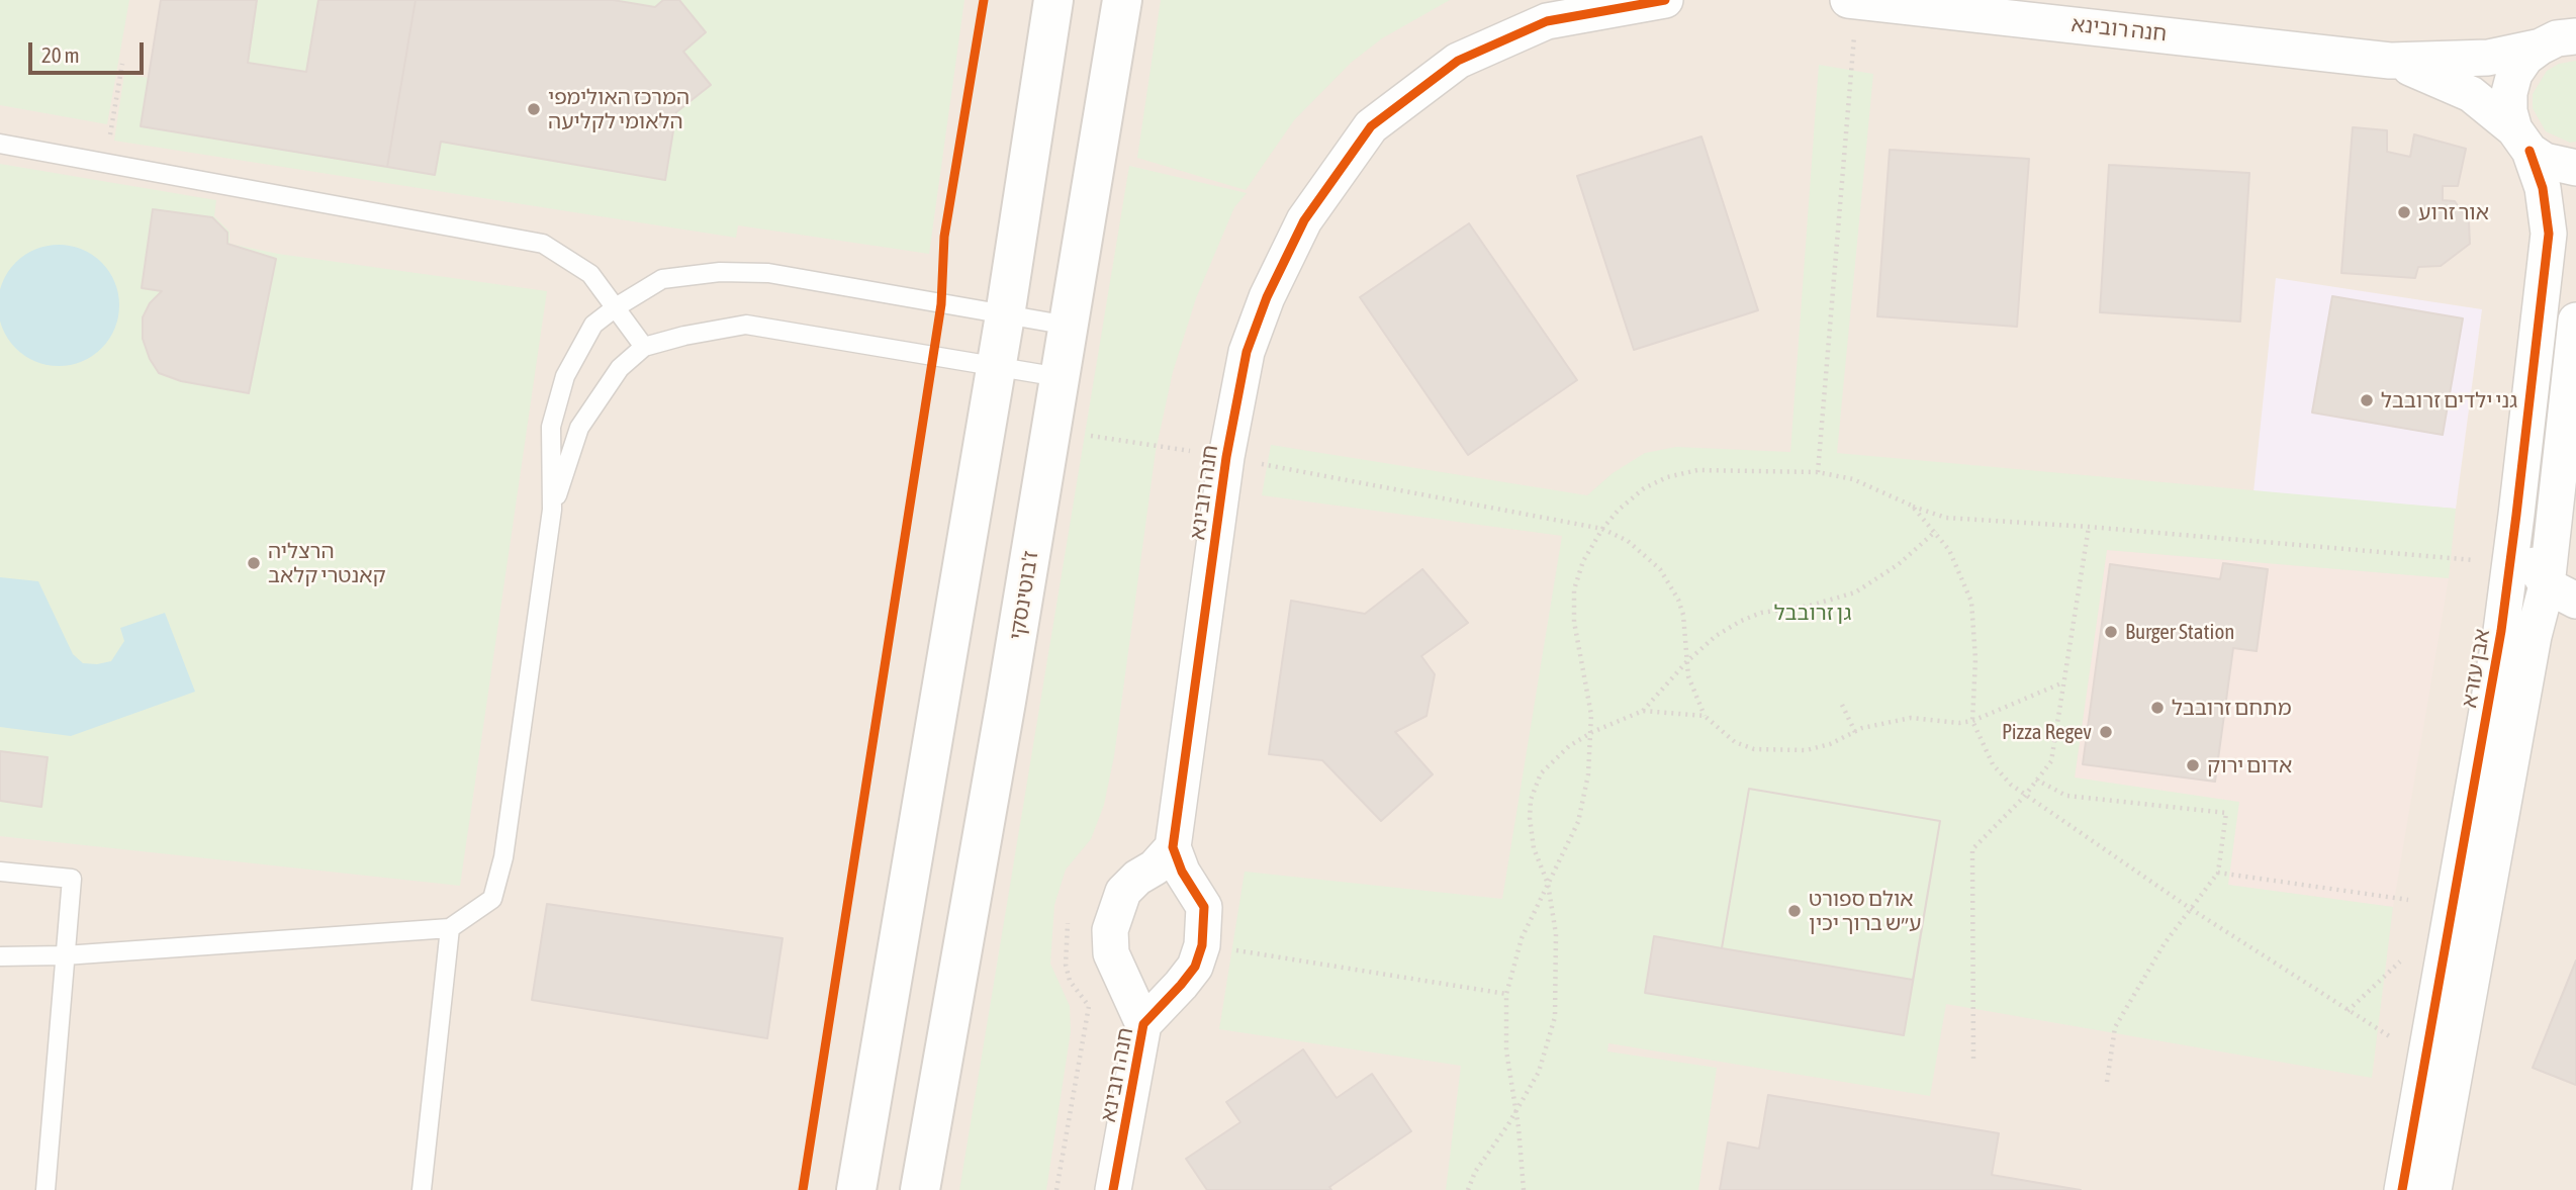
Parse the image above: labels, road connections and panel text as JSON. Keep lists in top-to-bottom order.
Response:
{
  "streets": {
    "main road": ["ז'בוטינסקי"],
    "street": ["חנה רובינא", "אבן עזרא"]
  },
  "crossings": [
    ["חנה רובינא", "אבן עזרא"]
  ],
  "parks": ["גן זרובבל"],
  "places": [
    "המרכז האולימפי הלאומי לקליעה",
    "אור זרוע",
    "גני ילדים זרובבל",
    "הרצליה קאנטרי קלאב",
    "Burger Station",
    "מתחם זרובבל",
    "Pizza Regev",
    "אדום ירוק",
    "אולם ספורט ע״ש ברוך יכין"
  ],
  "scale_bar": "20 m"
}
